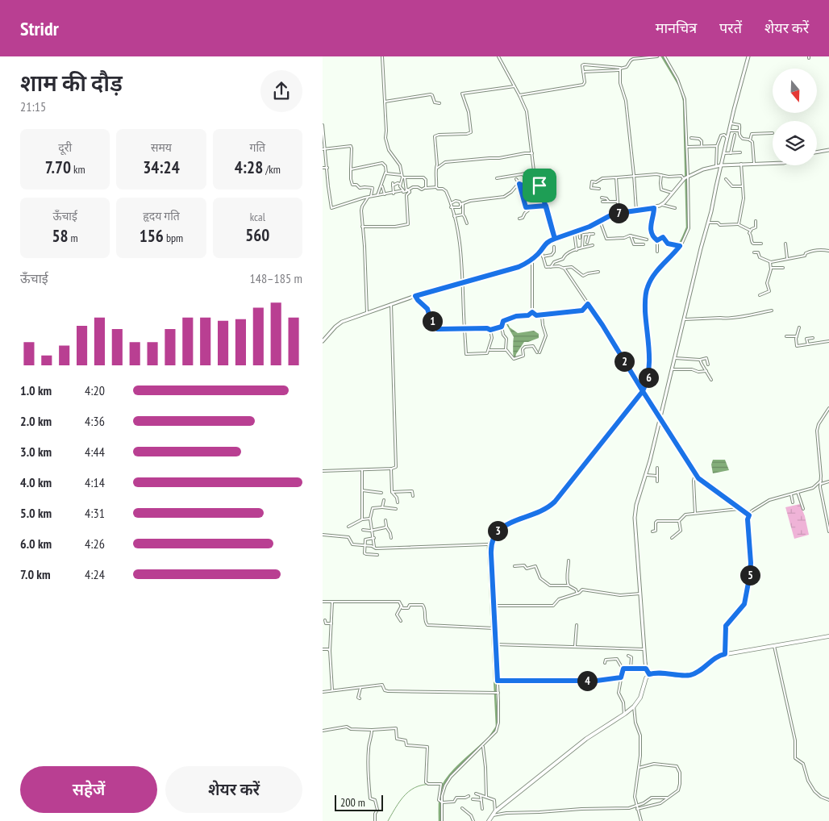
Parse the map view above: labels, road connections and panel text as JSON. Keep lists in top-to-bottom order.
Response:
{
  "scale_bar": "200 m",
  "north": "bottom",
  "page": {
    "header": "Stridr",
    "nav": ["मानचित्र", "परतें", "शेयर करें"],
    "heading": ["शाम की दौड़", "21:15"],
    "stats": [
      ["दूरी", "7.70 km"],
      ["समय", "34:24"],
      ["गति", "4:28 /km"],
      ["ऊँचाई", "58 m"],
      ["हृदय गति", "156 bpm"],
      ["kcal", "560"]
    ],
    "pins": [
      "7",
      "1",
      "2",
      "6",
      "3",
      "5",
      "4"
    ],
    "chart": ["ऊँचाई", "148–185 m"],
    "list": [
      {
        "name": "1.0 km",
        "note": "4:20"
      },
      {
        "name": "2.0 km",
        "note": "4:36"
      },
      {
        "name": "3.0 km",
        "note": "4:44"
      },
      {
        "name": "4.0 km",
        "note": "4:14"
      },
      {
        "name": "5.0 km",
        "note": "4:31"
      },
      {
        "name": "6.0 km",
        "note": "4:26"
      },
      {
        "name": "7.0 km",
        "note": "4:24"
      }
    ],
    "buttons": ["सहेजें", "शेयर करें"],
    "scale": "200 m"
  }
}
